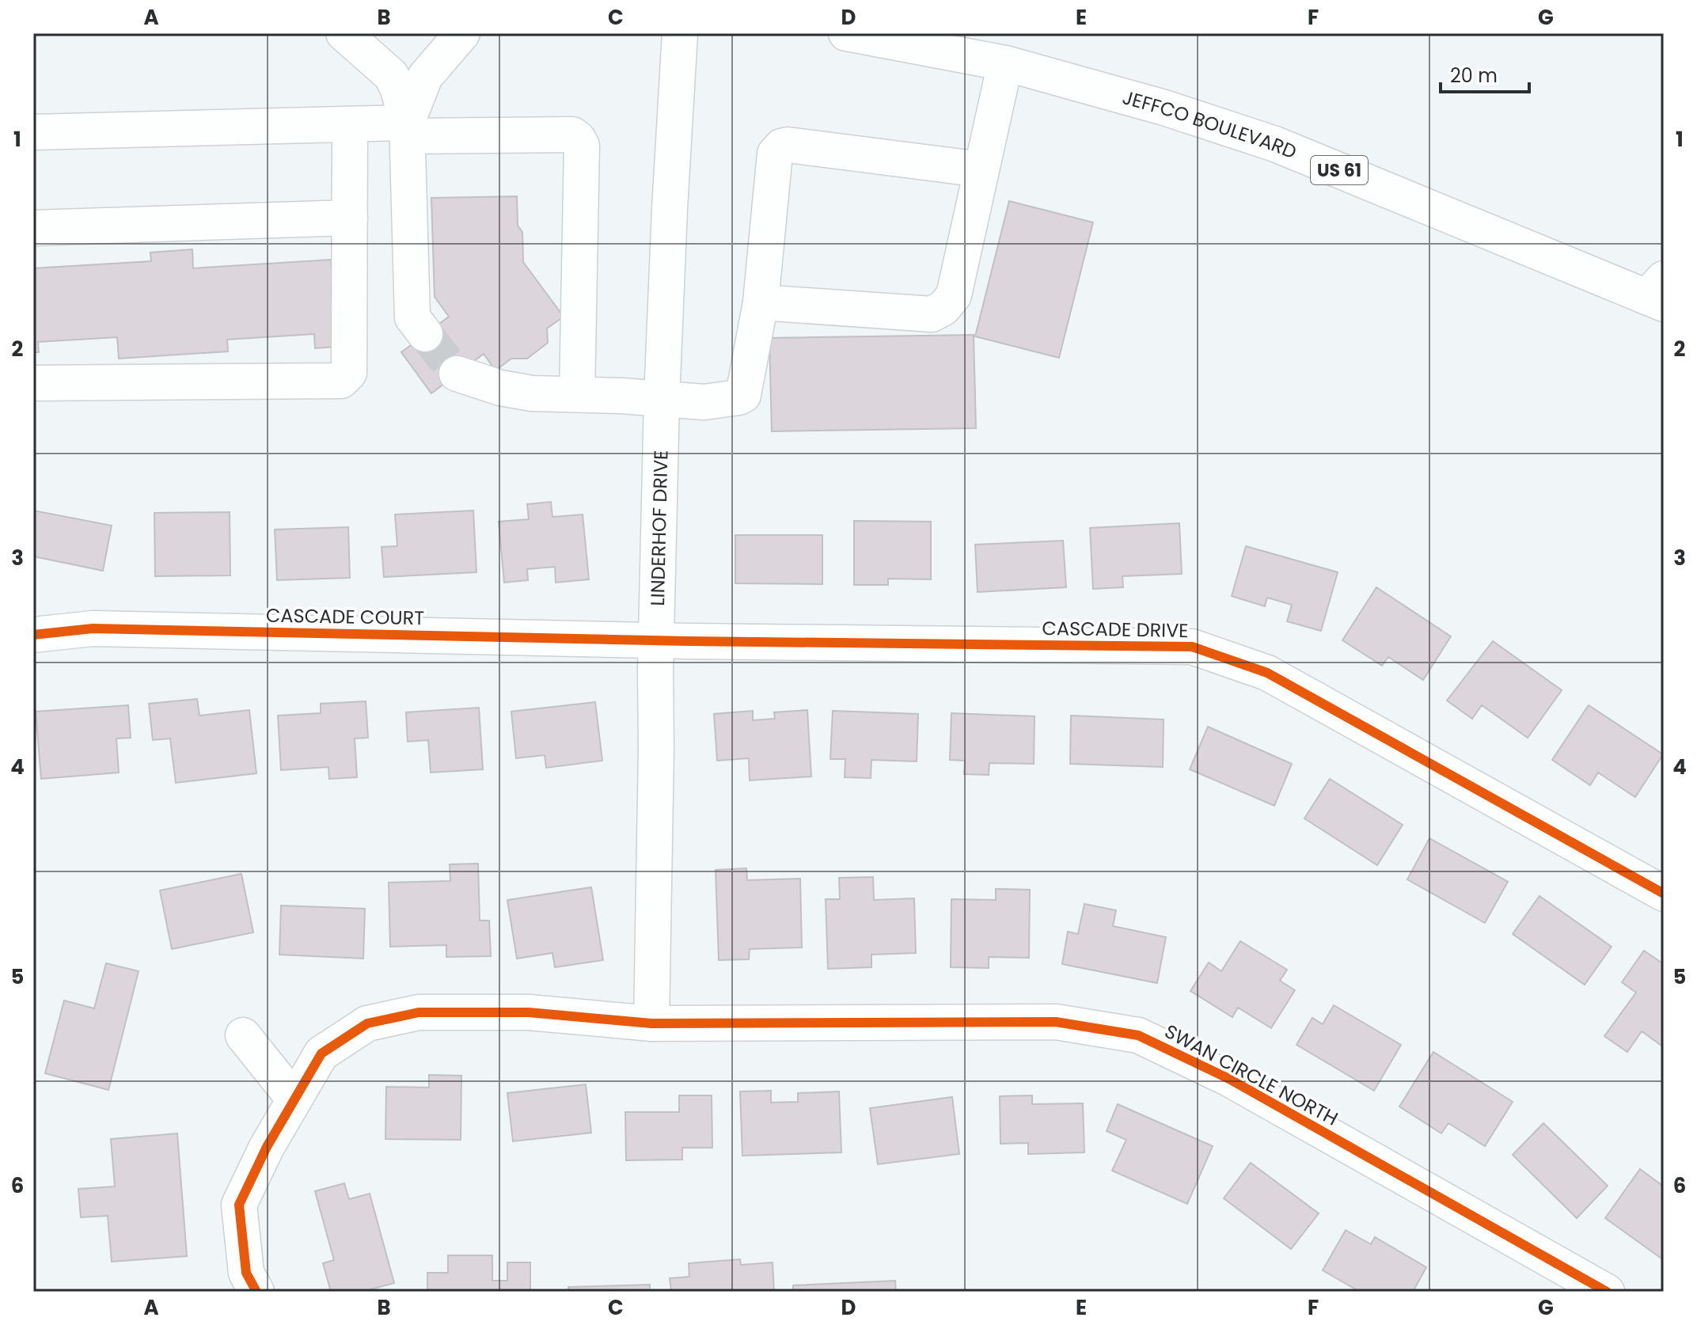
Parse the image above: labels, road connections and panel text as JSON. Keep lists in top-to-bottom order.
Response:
{
  "streets": {
    "street": [
      "JEFFCO BOULEVARD",
      "US 61",
      "LINDERHOF DRIVE",
      "CASCADE COURT",
      "CASCADE DRIVE",
      "SWAN CIRCLE NORTH"
    ]
  },
  "crossings": [
    ["LINDERHOF DRIVE", "CASCADE COURT"],
    ["LINDERHOF DRIVE", "CASCADE DRIVE"],
    ["LINDERHOF DRIVE", "SWAN CIRCLE NORTH"],
    ["CASCADE COURT", "CASCADE DRIVE"]
  ],
  "scale_bar": "20 m",
  "grid": {
    "columns": [
      "A",
      "B",
      "C",
      "D",
      "E",
      "F",
      "G"
    ],
    "rows": [
      "1",
      "2",
      "3",
      "4",
      "5",
      "6"
    ]
  }
}
